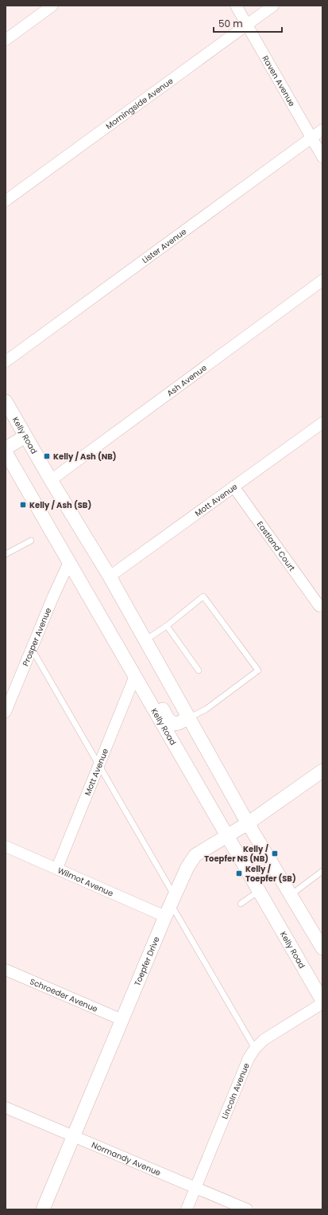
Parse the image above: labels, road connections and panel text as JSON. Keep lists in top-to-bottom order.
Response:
{
  "streets": {
    "street": [
      "Raven Avenue",
      "Morningside Avenue",
      "Lister Avenue",
      "Ash Avenue",
      "Kelly Road",
      "Mott Avenue",
      "Eastland Court",
      "Prosper Avenue",
      "Wilmot Avenue",
      "Toepfer Drive",
      "Schroeder Avenue",
      "Lincoln Avenue",
      "Normandy Avenue"
    ]
  },
  "crossings": [
    ["Raven Avenue", "Morningside Avenue"],
    ["Raven Avenue", "Lister Avenue"],
    ["Ash Avenue", "Kelly Road"],
    ["Kelly Road", "Mott Avenue"],
    ["Kelly Road", "Prosper Avenue"],
    ["Kelly Road", "Toepfer Drive"],
    ["Mott Avenue", "Eastland Court"],
    ["Mott Avenue", "Wilmot Avenue"],
    ["Wilmot Avenue", "Toepfer Drive"],
    ["Toepfer Drive", "Schroeder Avenue"],
    ["Toepfer Drive", "Normandy Avenue"],
    ["Lincoln Avenue", "Normandy Avenue"]
  ],
  "places": {
    "transit": [
      "Kelly / Ash (NB)",
      "Kelly / Ash (SB)",
      "Kelly / Toepfer NS (NB)",
      "Kelly / Toepfer (SB)"
    ]
  },
  "scale_bar": "50 m"
}
